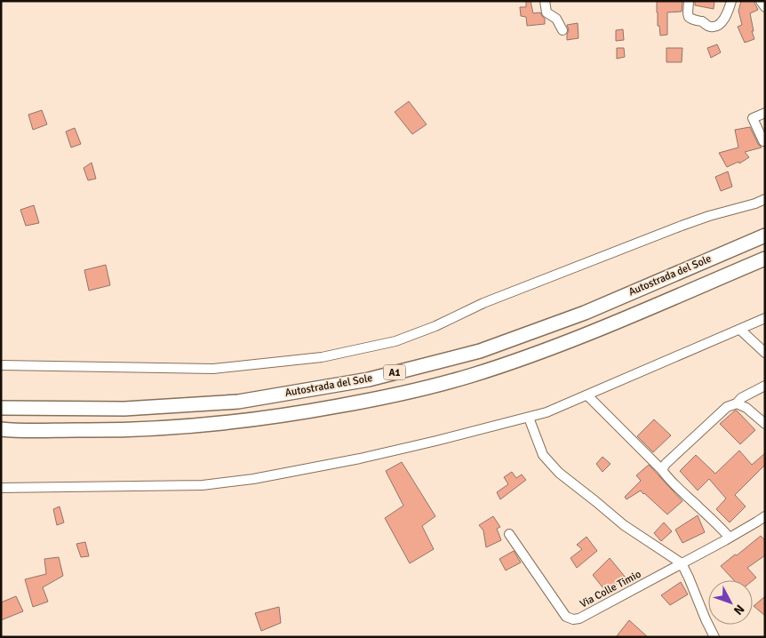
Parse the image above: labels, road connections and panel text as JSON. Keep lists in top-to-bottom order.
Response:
{
  "streets": {
    "highway": ["Autostrada del Sole", "A1"],
    "street": ["Via Colle Timio"]
  },
  "north": "bottom right"
}
